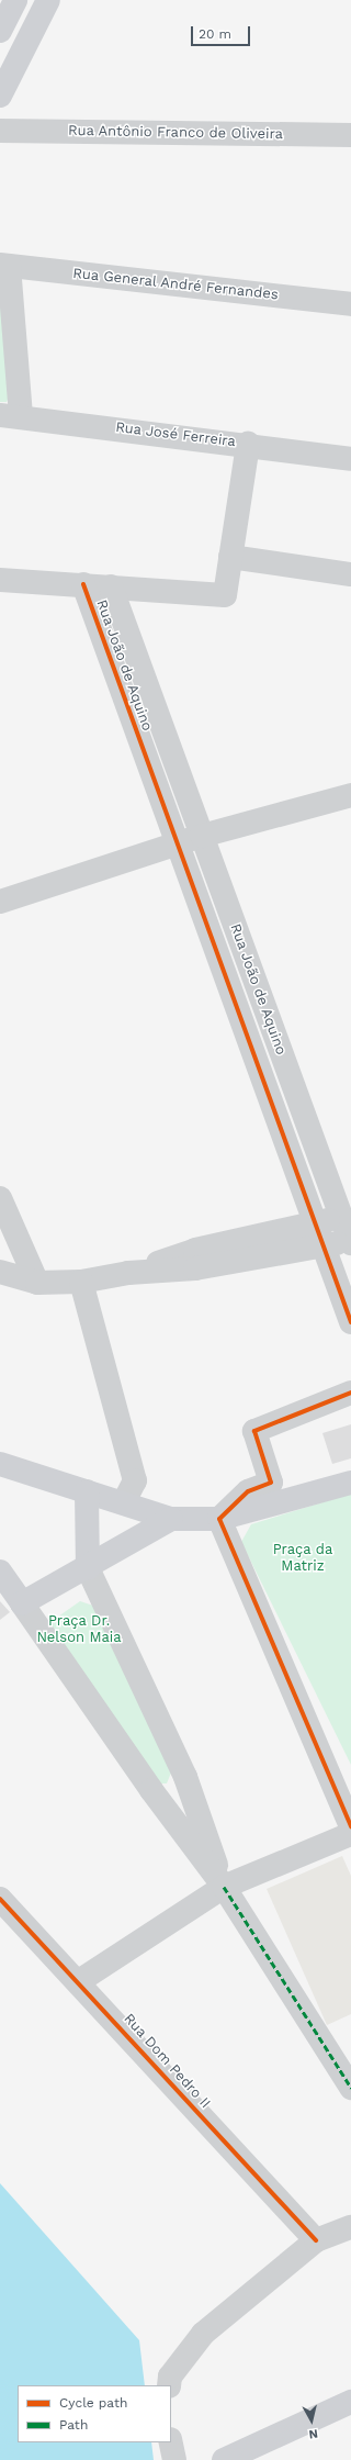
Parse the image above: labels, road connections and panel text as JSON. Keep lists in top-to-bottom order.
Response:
{
  "streets": {
    "street": [
      "Rua Antônio Franco de Oliveira",
      "Rua General André Fernandes",
      "Rua José Ferreira",
      "Rua João de Aquino",
      "Rua Dom Pedro II"
    ]
  },
  "parks": ["Praça da Matriz", "Praça Dr. Nelson Maia"],
  "legend": ["Cycle path", "Path"],
  "scale_bar": "20 m",
  "north": "bottom"
}
